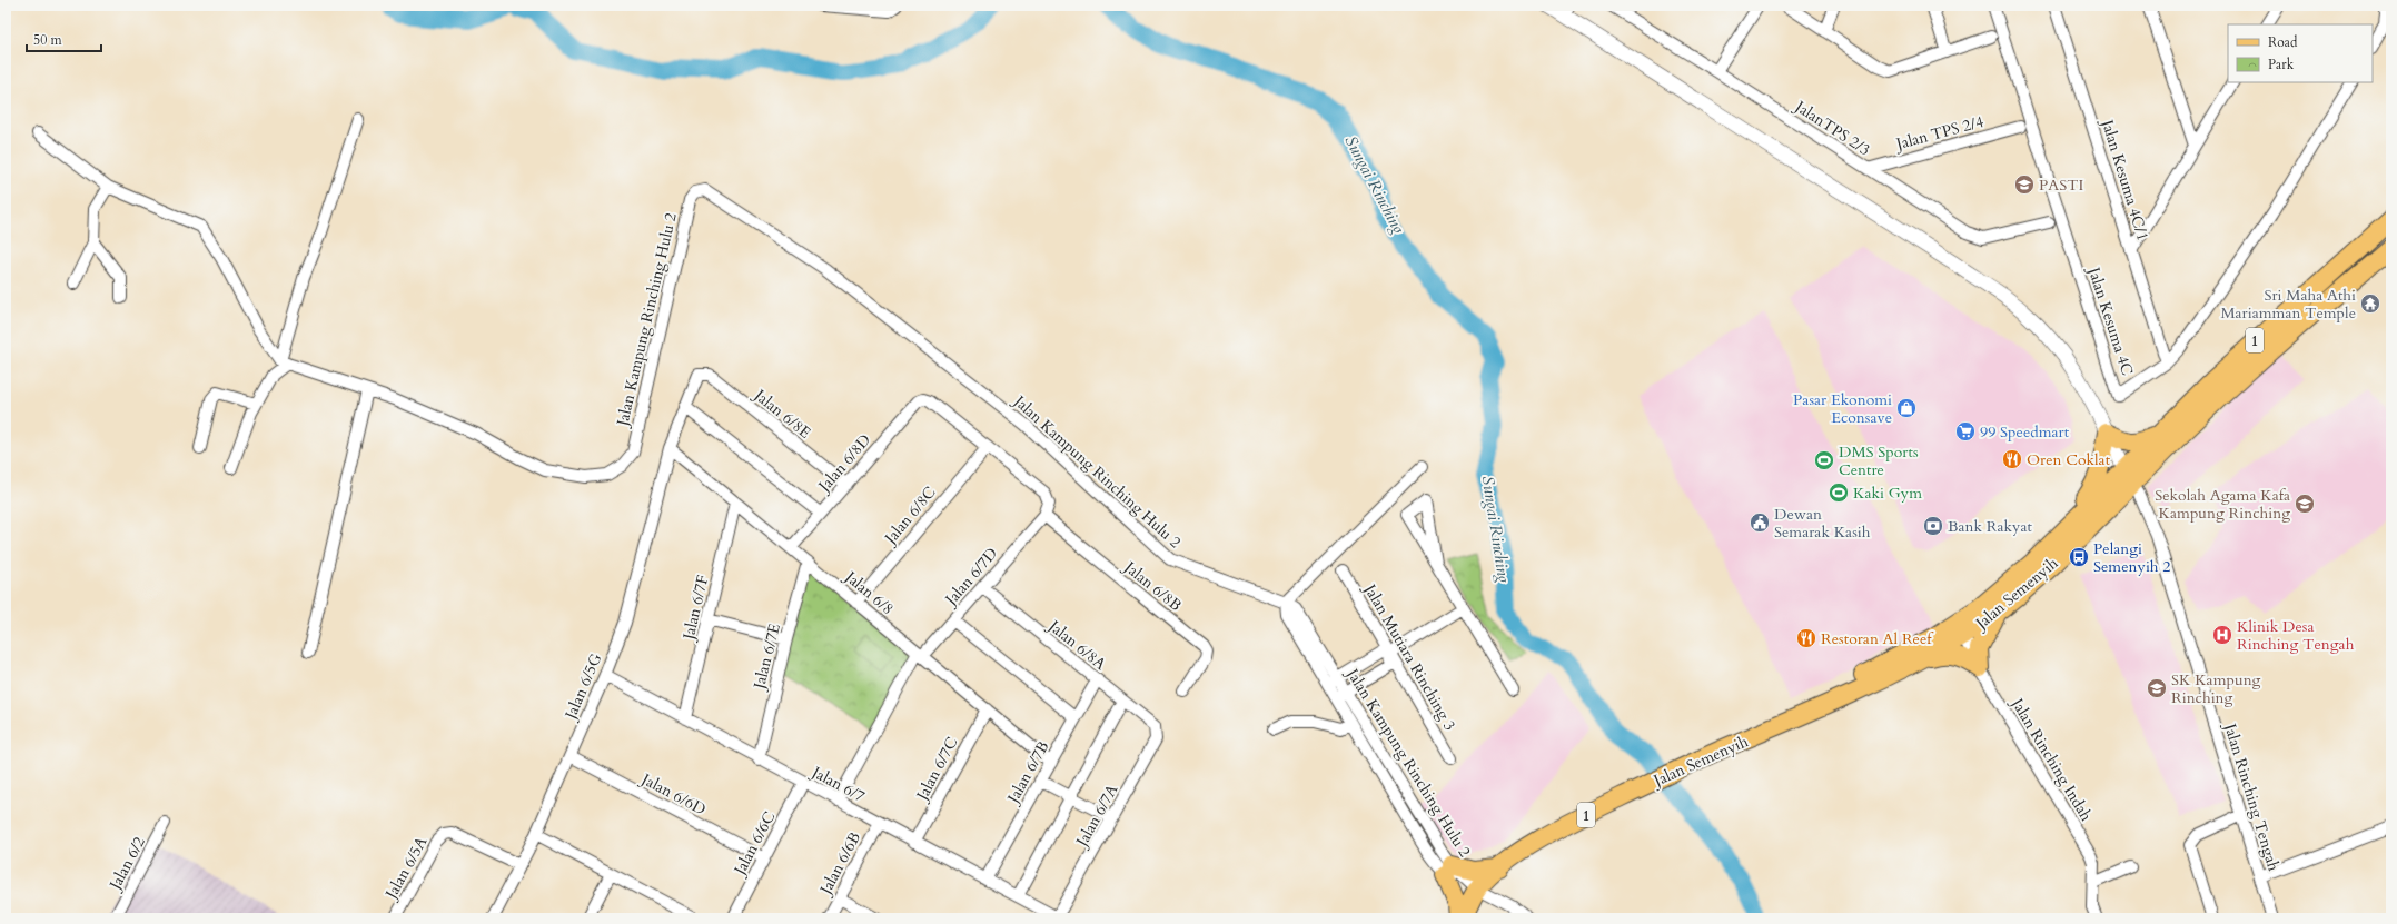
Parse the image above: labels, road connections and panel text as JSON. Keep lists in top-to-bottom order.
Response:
{
  "streets": {
    "main road": ["1", "Jalan Semenyih"],
    "street": [
      "JalanTPS 2/3",
      "Jalan TPS 2/4",
      "Jalan Kesuma 4C/1",
      "Jalan Kampung Rinching Hulu 2",
      "Jalan Kesuma 4C",
      "Jalan 6/8E",
      "Jalan 6/8D",
      "Jalan 6/8C",
      "Jalan 6/7D",
      "Jalan 6/8B",
      "Jalan 6/8",
      "Jalan 6/7F",
      "Jalan 6/8A",
      "Jalan 6/7E",
      "Jalan Mutiara Rinching 3",
      "Jalan 6/5G",
      "Jalan Rinching Indah",
      "Jalan 6/7C",
      "Jalan 6/7B",
      "Jalan 6/7",
      "Jalan 6/6D",
      "Jalan Rinching Tengah",
      "Jalan 6/7A",
      "Jalan 6/6C",
      "Jalan 6/2",
      "Jalan 6/6B",
      "Jalan 6/5A"
    ]
  },
  "crossings": [
    ["JalanTPS 2/3", "Jalan TPS 2/4"],
    ["Jalan Kesuma 4C/1", "Jalan Kesuma 4C"],
    ["Jalan Kampung Rinching Hulu 2", "Jalan Semenyih"],
    ["1", "Jalan Semenyih"],
    ["1", "Jalan Rinching Indah"],
    ["Jalan 6/8E", "Jalan 6/8D"],
    ["Jalan 6/8E", "Jalan 6/5G"],
    ["Jalan 6/8D", "Jalan 6/8C"],
    ["Jalan 6/8D", "Jalan 6/8"],
    ["Jalan 6/8C", "Jalan 6/8"],
    ["Jalan 6/7D", "Jalan 6/8B"],
    ["Jalan 6/7D", "Jalan 6/8"],
    ["Jalan 6/7D", "Jalan 6/8A"],
    ["Jalan 6/7D", "Jalan 6/7"],
    ["Jalan 6/8", "Jalan 6/7F"],
    ["Jalan 6/8", "Jalan 6/7E"],
    ["Jalan 6/8", "Jalan 6/5G"],
    ["Jalan 6/8", "Jalan 6/7C"],
    ["Jalan 6/8", "Jalan 6/7B"],
    ["Jalan Semenyih", "Jalan Rinching Indah"],
    ["Jalan Semenyih", "Jalan Rinching Tengah"],
    ["Jalan 6/7F", "Jalan 6/7"],
    ["Jalan 6/8A", "Jalan 6/7B"],
    ["Jalan 6/8A", "Jalan 6/7A"],
    ["Jalan 6/7E", "Jalan 6/7"],
    ["Jalan 6/5G", "Jalan 6/7"],
    ["Jalan 6/5G", "Jalan 6/6D"],
    ["Jalan 6/5G", "Jalan 6/5A"],
    ["Jalan 6/7C", "Jalan 6/7"],
    ["Jalan 6/7B", "Jalan 6/7"],
    ["Jalan 6/7", "Jalan 6/7A"],
    ["Jalan 6/7", "Jalan 6/6C"],
    ["Jalan 6/7", "Jalan 6/6B"],
    ["Jalan 6/6D", "Jalan 6/6C"]
  ],
  "water": ["Sungai Rinching"],
  "places": {
    "school or university": ["PASTI", "Sekolah Agama Kafa Kampung Rinching", "SK Kampung Rinching"],
    "temple": ["Sri Maha Athi Mariamman Temple"],
    "shop": ["Pasar Ekonomi Econsave"],
    "supermarket": ["99 Speedmart"],
    "restaurant": ["Oren Coklat", "Restoran Al Reef"],
    "sports": ["DMS Sports Centre", "Kaki Gym"],
    "public building": ["Dewan Semarak Kasih"],
    "bank": ["Bank Rakyat"],
    "bus stop": ["Pelangi Semenyih 2"],
    "hospital": ["Klinik Desa Rinching Tengah"]
  },
  "legend": ["Road", "Park"],
  "scale_bar": "50 m"
}
